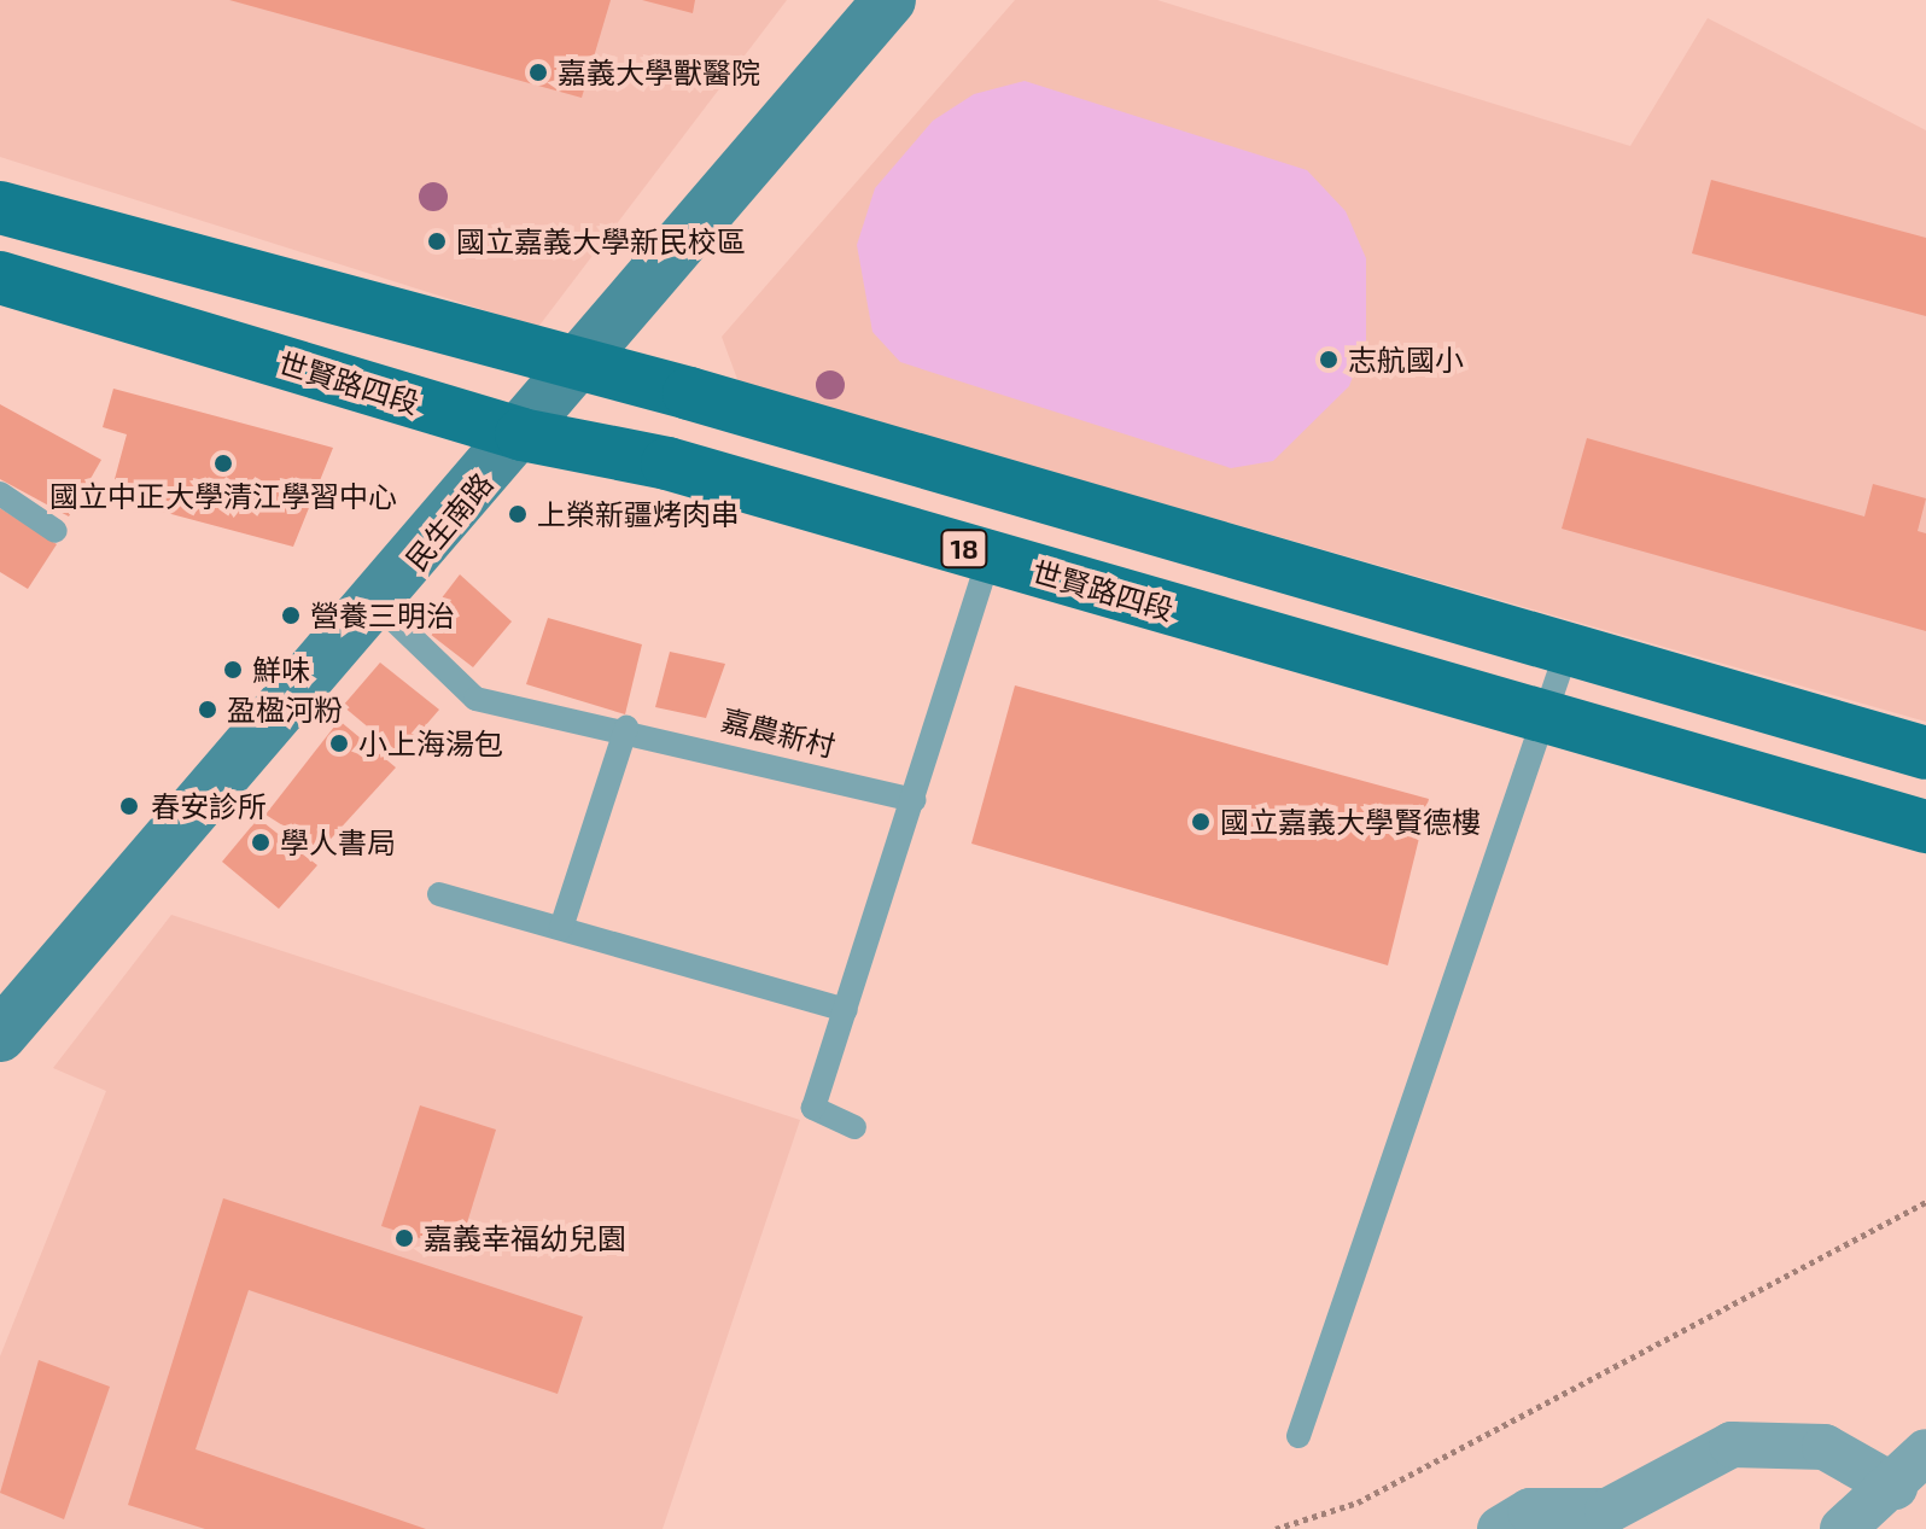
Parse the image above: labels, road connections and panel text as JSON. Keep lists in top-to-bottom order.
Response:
{
  "streets": {
    "main road": ["世賢路四段", "民生南路", "18"],
    "lane": ["嘉農新村"]
  },
  "crossings": [
    ["世賢路四段", "民生南路"],
    ["民生南路", "嘉農新村"]
  ],
  "places": [
    "嘉義大學獸醫院",
    "國立嘉義大學新民校區",
    "志航國小",
    "國立中正大學清江學習中心",
    "上榮新疆烤肉串",
    "營養三明治",
    "鮮味",
    "盈楹河粉",
    "小上海湯包",
    "春安診所",
    "國立嘉義大學賢德樓",
    "學人書局",
    "嘉義幸福幼兒園"
  ]
}
